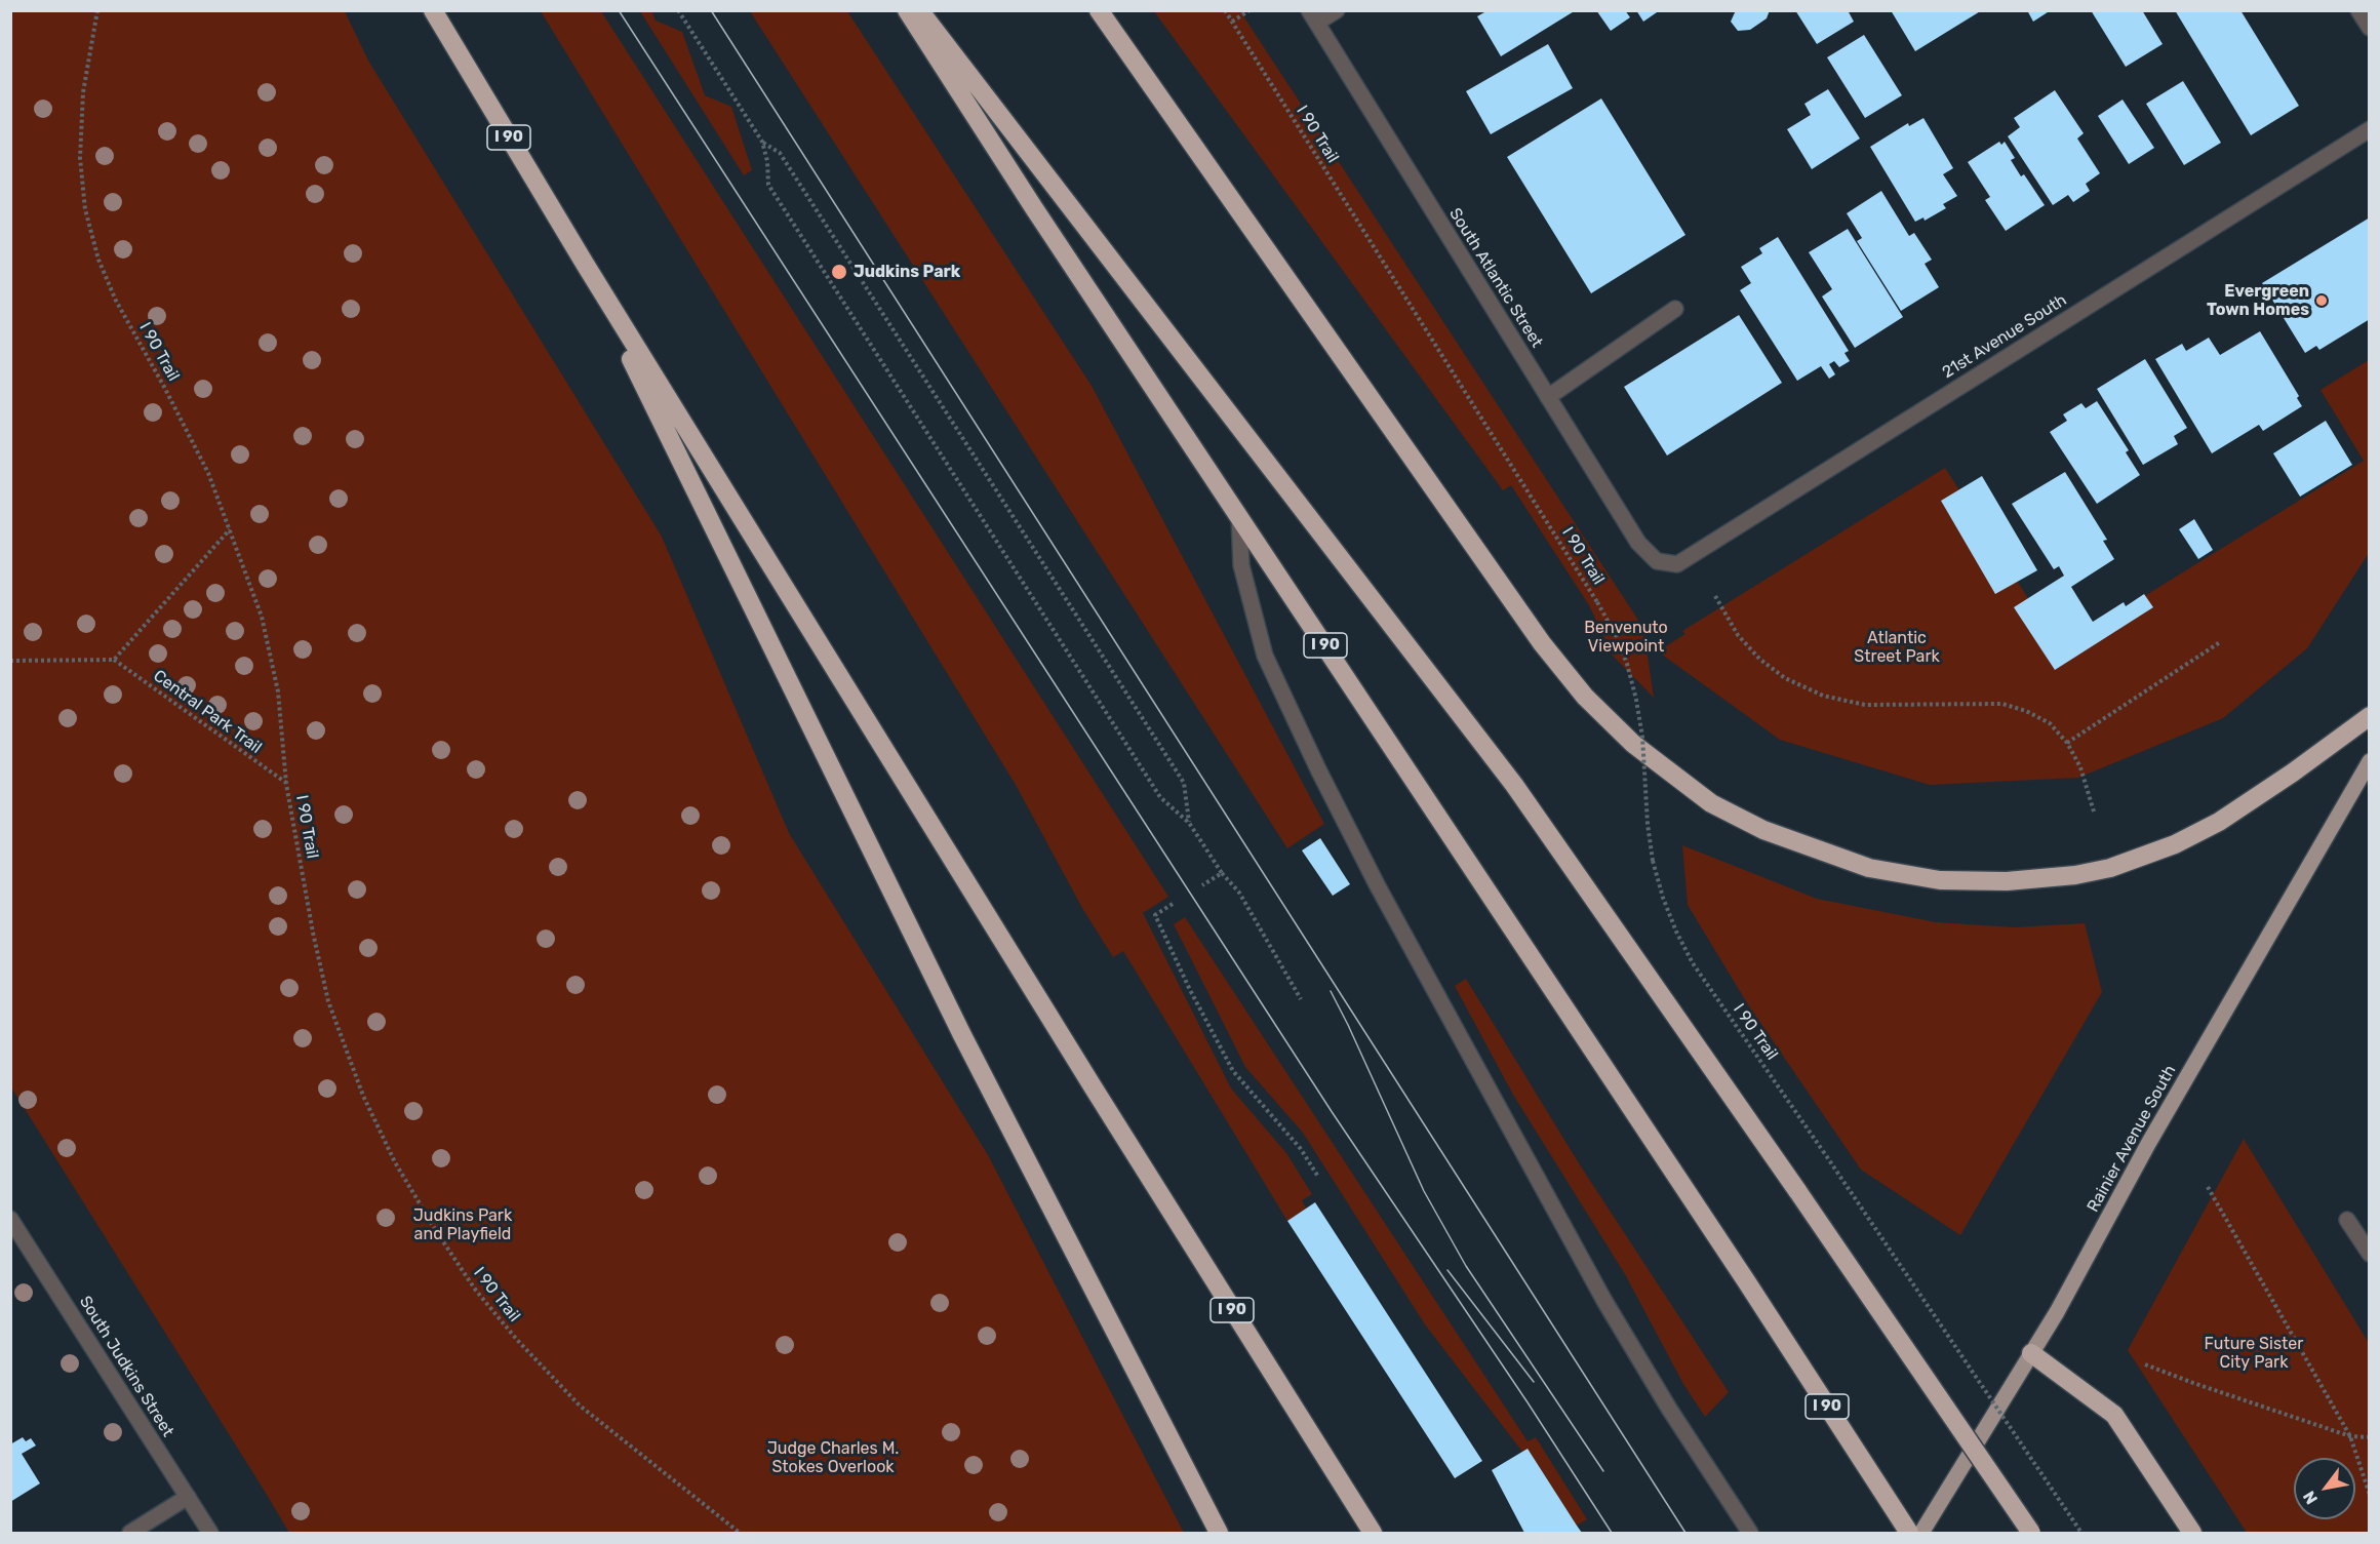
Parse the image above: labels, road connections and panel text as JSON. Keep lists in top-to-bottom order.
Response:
{
  "streets": {
    "highway": ["I 90"],
    "main road": ["Rainier Avenue South"],
    "street": ["South Atlantic Street", "21st Avenue South", "South Judkins Street"],
    "path": ["I 90 Trail", "Central Park Trail"]
  },
  "crossings": [
    ["I 90 Trail", "Central Park Trail"],
    ["South Atlantic Street", "21st Avenue South"]
  ],
  "parks": [
    "Benvenuto Viewpoint",
    "Atlantic Street Park",
    "Judkins Park and Playfield",
    "Future Sister City Park",
    "Judge Charles M. Stokes Overlook"
  ],
  "places": ["Judkins Park", "Evergreen Town Homes"],
  "north": "bottom left"
}
